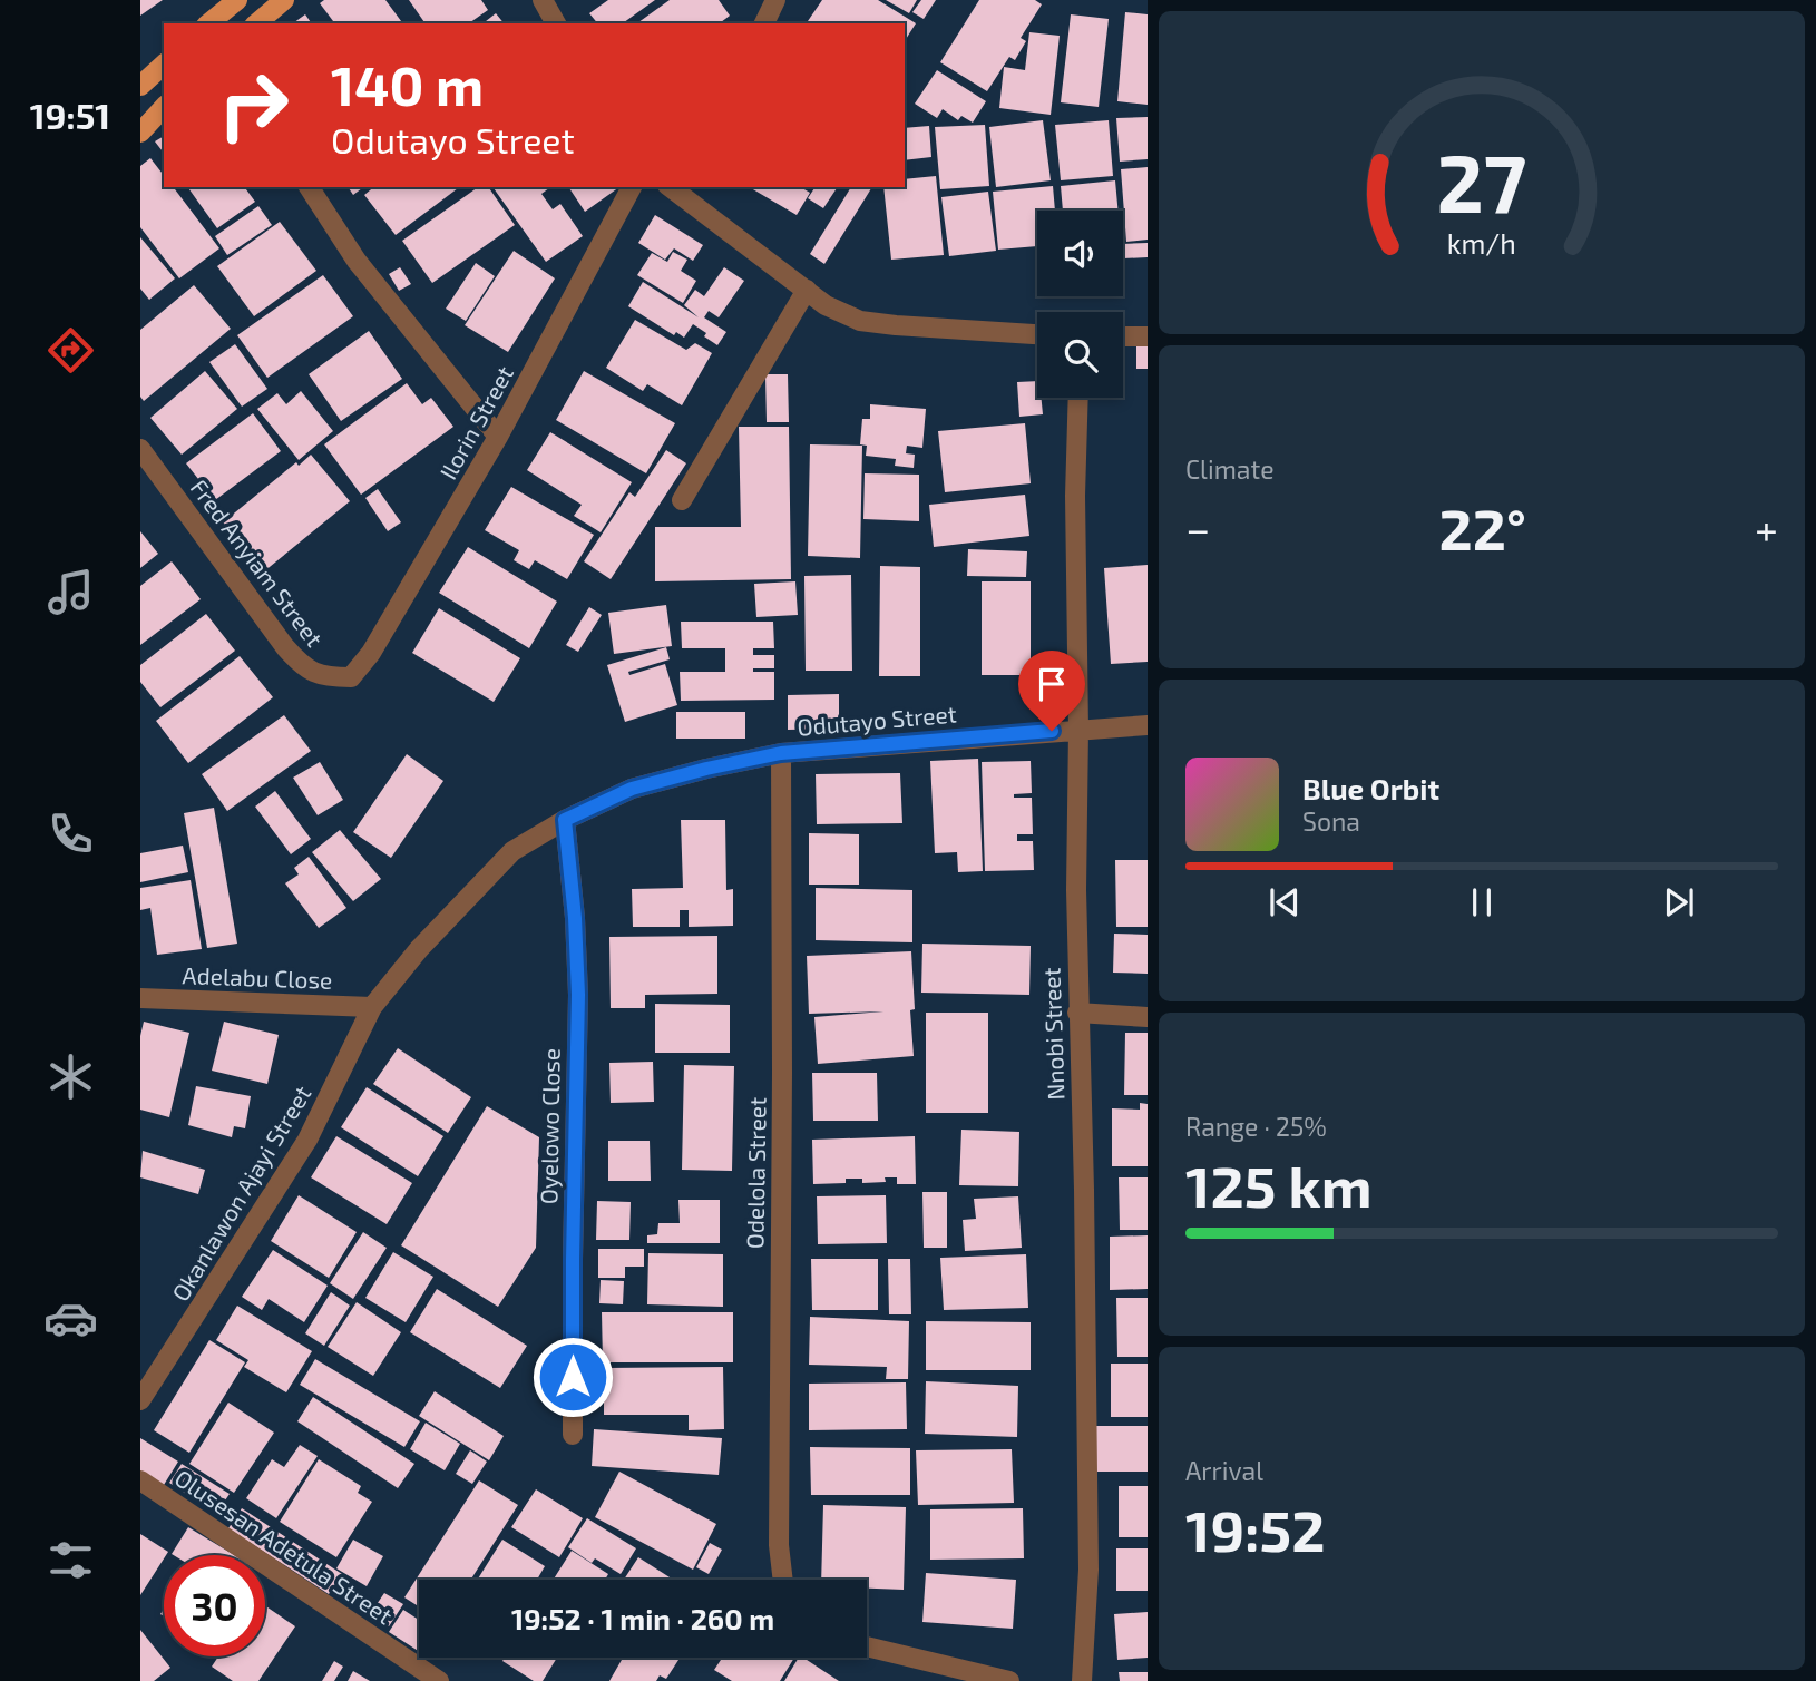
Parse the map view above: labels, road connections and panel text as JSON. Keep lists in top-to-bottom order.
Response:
{
  "streets": {
    "street": [
      "Ilorin Street",
      "Fred Anyiam Street",
      "Odutayo Street",
      "Adelabu Close",
      "Nnobi Street",
      "Oyelowo Close",
      "Odelola Street",
      "Okanlawon Ajayi Street",
      "Olusesan Adetula Street"
    ]
  },
  "crossings": [
    ["Ilorin Street", "Fred Anyiam Street"],
    ["Odutayo Street", "Adelabu Close"],
    ["Odutayo Street", "Nnobi Street"],
    ["Odutayo Street", "Oyelowo Close"],
    ["Odutayo Street", "Odelola Street"],
    ["Odutayo Street", "Okanlawon Ajayi Street"],
    ["Adelabu Close", "Okanlawon Ajayi Street"]
  ],
  "page": {
    "tabs": "19:51",
    "turn": ["140 m", "Odutayo Street"],
    "tile": [
      "Climate",
      ["Range · 25%", "125 km"],
      ["Arrival", "19:52"]
    ],
    "heat": ["−", "22°", "+"],
    "song": ["Blue Orbit", "Sona"],
    "limit": "30",
    "trip": "19:52 · 1 min · 260 m",
    "gauge": ["27", "km/h"]
  }
}
